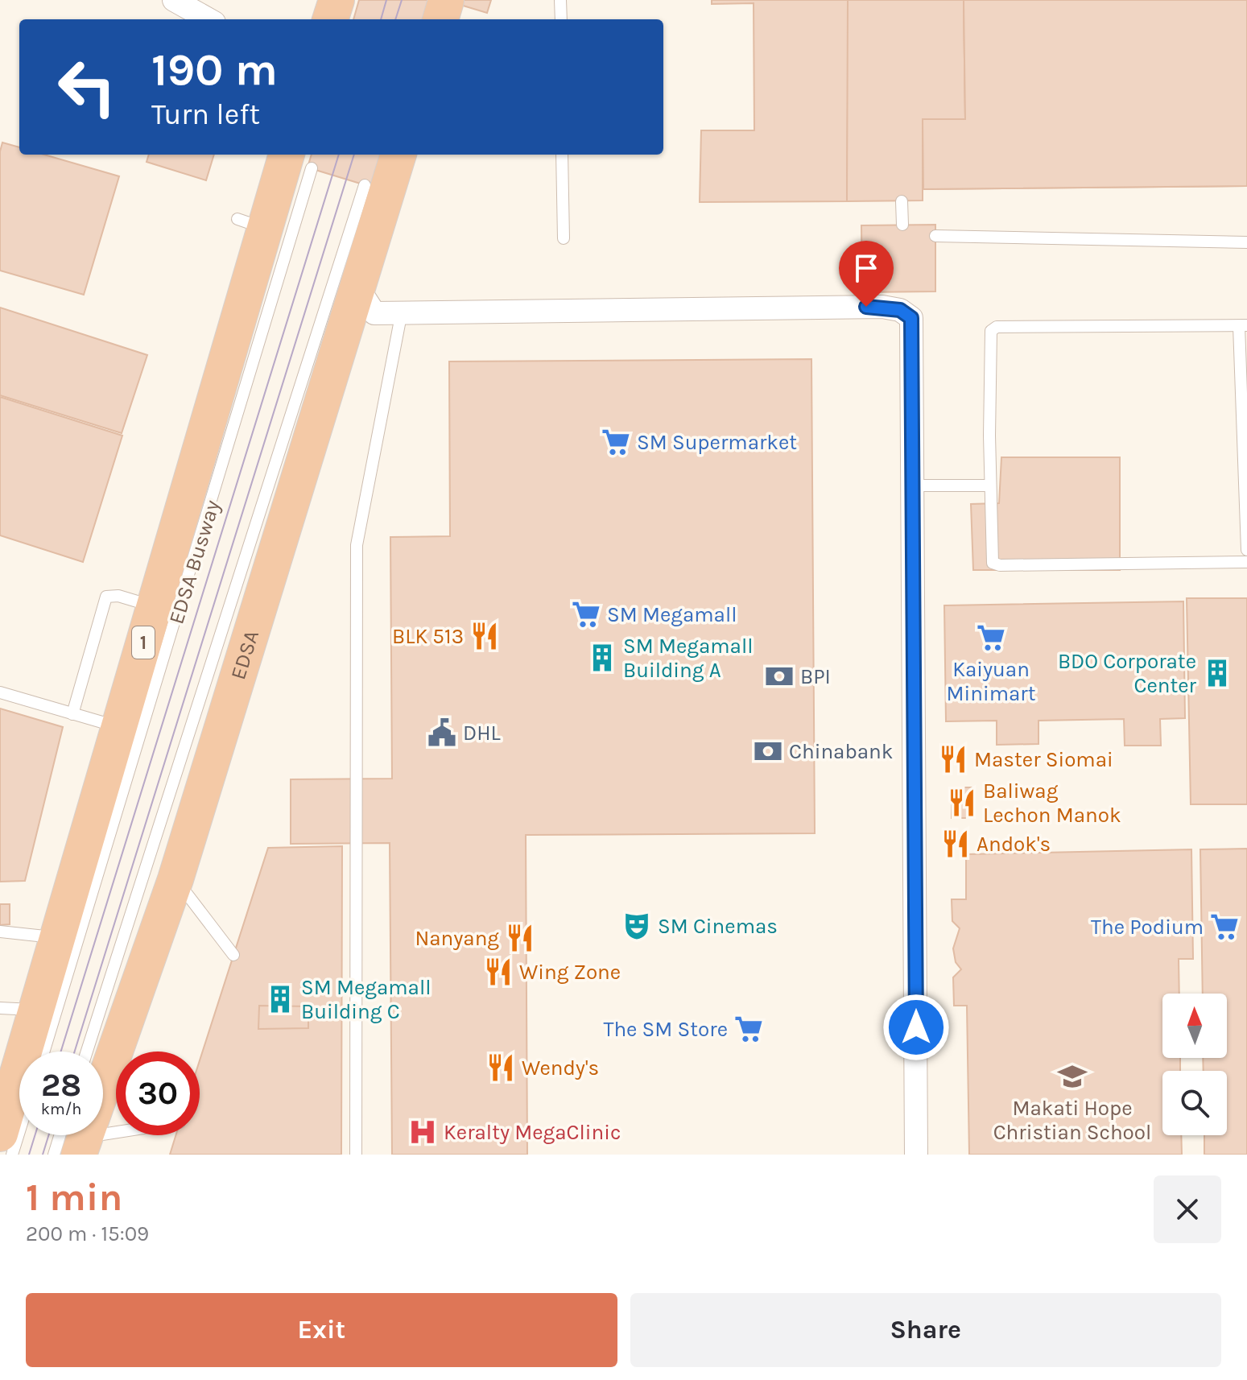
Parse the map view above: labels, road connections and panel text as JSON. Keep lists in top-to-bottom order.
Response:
{
  "streets": {
    "highway": ["1", "EDSA"],
    "lane": ["EDSA Busway"]
  },
  "crossings": [
    ["EDSA Busway", "1"]
  ],
  "places": {
    "supermarket": [
      "SM Supermarket",
      "SM Megamall",
      "Kaiyuan Minimart",
      "The Podium",
      "The SM Store"
    ],
    "restaurant": [
      "BLK 513",
      "Master Siomai",
      "Baliwag Lechon Manok",
      "Andok's",
      "Nanyang",
      "Wing Zone",
      "Wendy's"
    ],
    "building": ["SM Megamall Building A", "BDO Corporate Center", "SM Megamall Building C"],
    "bank": ["BPI", "Chinabank"],
    "public building": ["DHL"],
    "theatre": ["SM Cinemas"],
    "school or university": ["Makati Hope Christian School"],
    "hospital": ["Keralty MegaClinic"]
  },
  "north": "top",
  "page": {
    "turn": ["190 m", "Turn left"],
    "speed": "28 km/h",
    "limit": "30",
    "heading": ["1 min", "200 m · 15:09"],
    "buttons": ["Exit", "Share"]
  }
}
